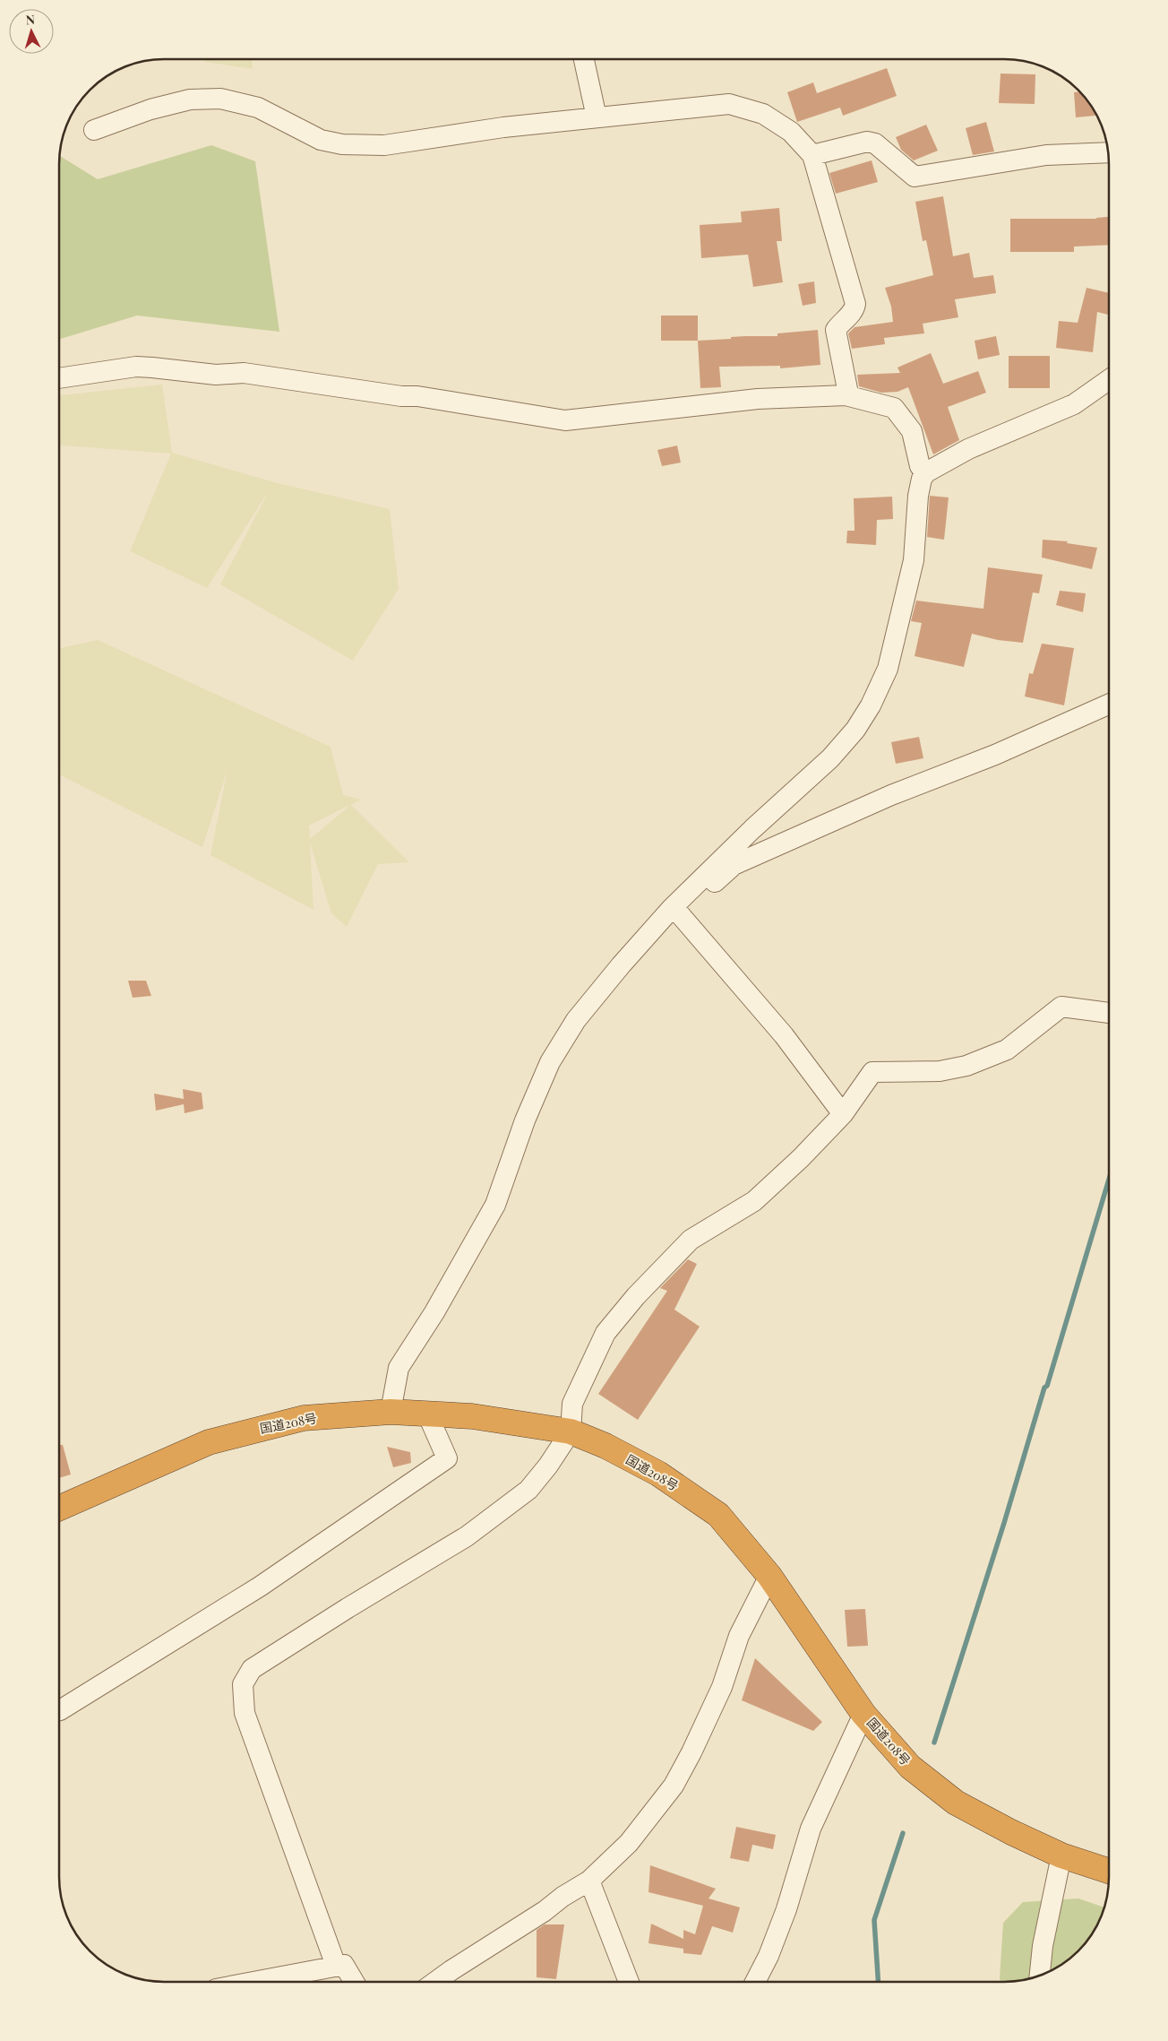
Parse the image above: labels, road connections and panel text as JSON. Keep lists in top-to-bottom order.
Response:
{
  "streets": {
    "highway": ["国道208号"]
  },
  "north": "top"
}
